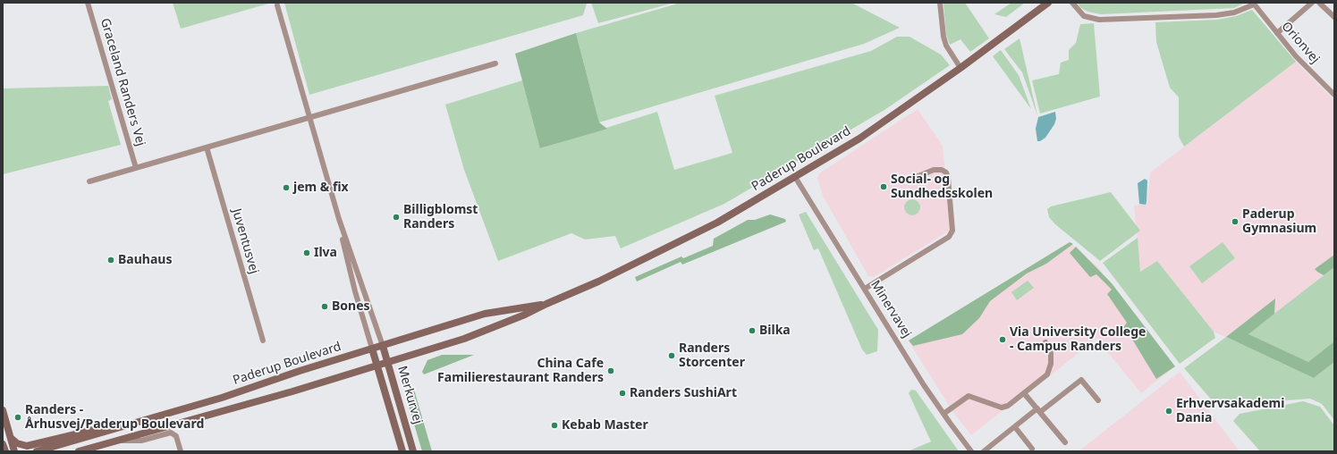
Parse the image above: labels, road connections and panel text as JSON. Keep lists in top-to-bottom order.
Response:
{
  "streets": {
    "street": [
      "Orionvej",
      "Graceland Randers Vej",
      "Paderup Boulevard",
      "Juventusvej",
      "Minervavej",
      "Merkurvej"
    ]
  },
  "crossings": [
    ["Paderup Boulevard", "Minervavej"],
    ["Paderup Boulevard", "Merkurvej"]
  ],
  "places": [
    "Social- og Sundhedsskolen",
    "jem & fix",
    "Billigblomst Randers",
    "Paderup Gymnasium",
    "Ilva",
    "Bauhaus",
    "Bones",
    "Bilka",
    "Via University College - Campus Randers",
    "Randers Storcenter",
    "China Cafe Familierestaurant Randers",
    "Randers SushiArt",
    "Erhvervsakademi Dania",
    "Randers - Århusvej/Paderup Boulevard",
    "Kebab Master"
  ]
}
